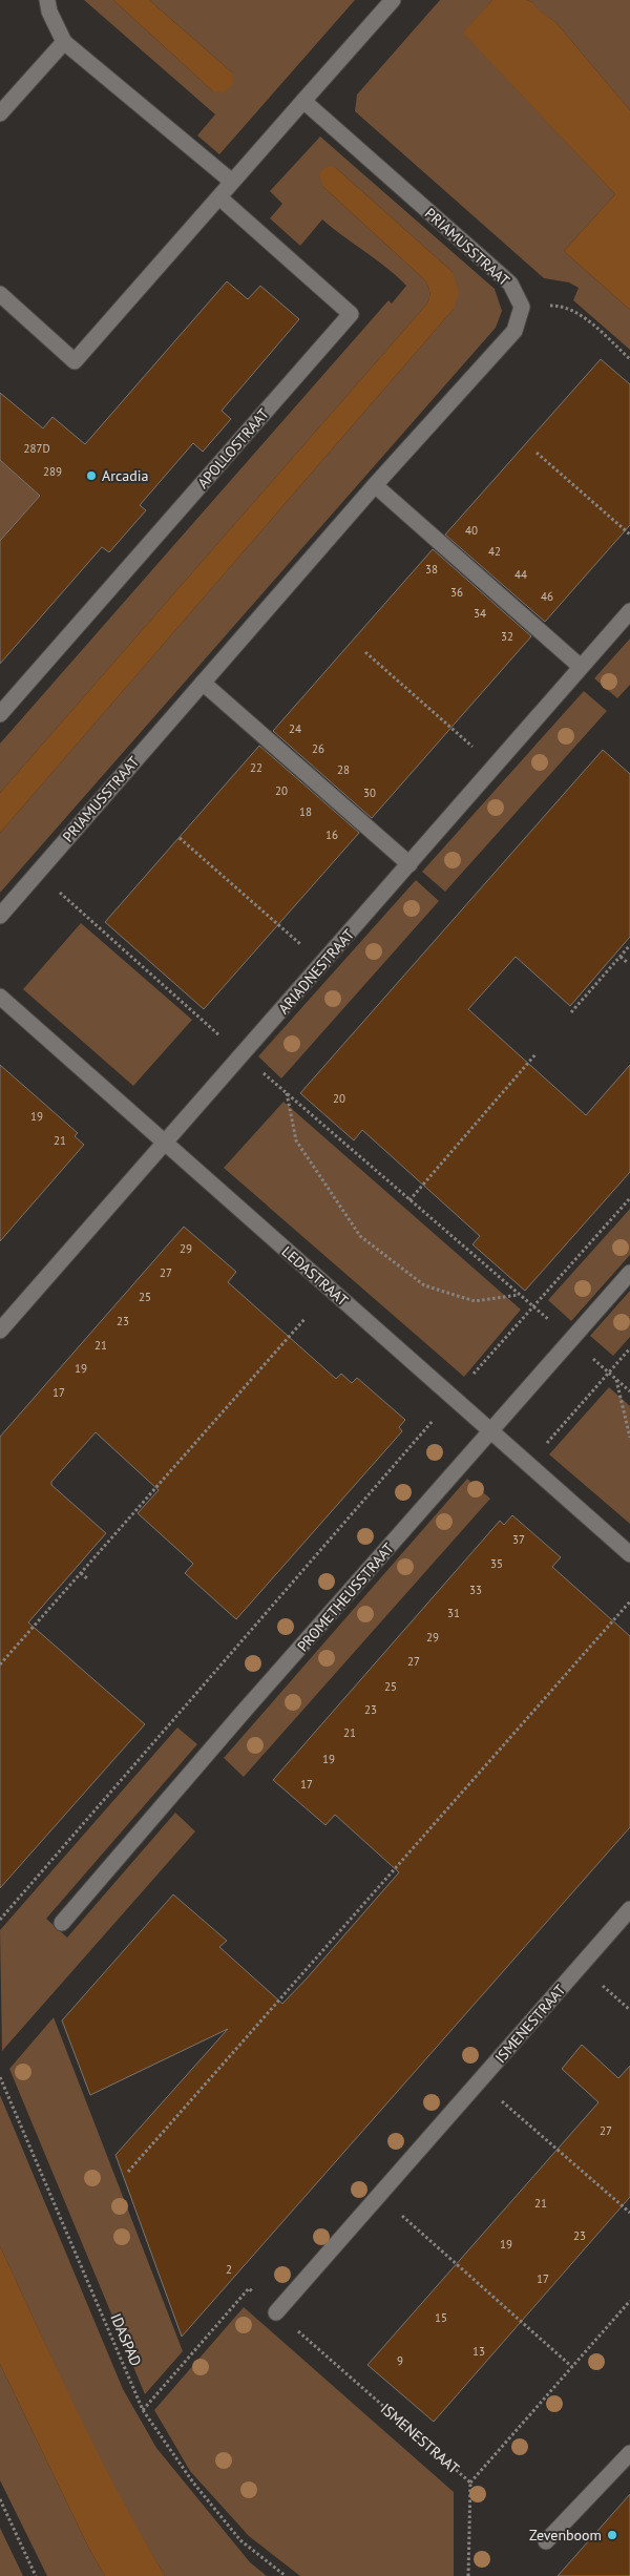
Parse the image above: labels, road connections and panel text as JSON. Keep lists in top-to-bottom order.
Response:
{
  "streets": {
    "street": [
      "PRIAMUSSTRAAT",
      "APOLLOSTRAAT",
      "ARIADNESTRAAT",
      "LEDASTRAAT",
      "PROMETHEUSSTRAAT",
      "ISMENESTRAAT"
    ],
    "path": ["IDASPAD"]
  },
  "crossings": [
    ["ARIADNESTRAAT", "LEDASTRAAT"],
    ["LEDASTRAAT", "PROMETHEUSSTRAAT"],
    ["ISMENESTRAAT", "IDASPAD"]
  ],
  "places": ["Arcadia", "Zevenboom"],
  "house_numbers": [
    "287D",
    "289",
    "40",
    "42",
    "38",
    "44",
    "36",
    "46",
    "34",
    "32",
    "24",
    "26",
    "22",
    "28",
    "20",
    "30",
    "18",
    "16",
    "20",
    "19",
    "21",
    "29",
    "27",
    "25",
    "23",
    "21",
    "19",
    "17",
    "37",
    "35",
    "33",
    "31",
    "29",
    "27",
    "25",
    "23",
    "21",
    "19",
    "17",
    "27",
    "21",
    "23",
    "19",
    "2",
    "17",
    "15",
    "13",
    "9"
  ]
}
